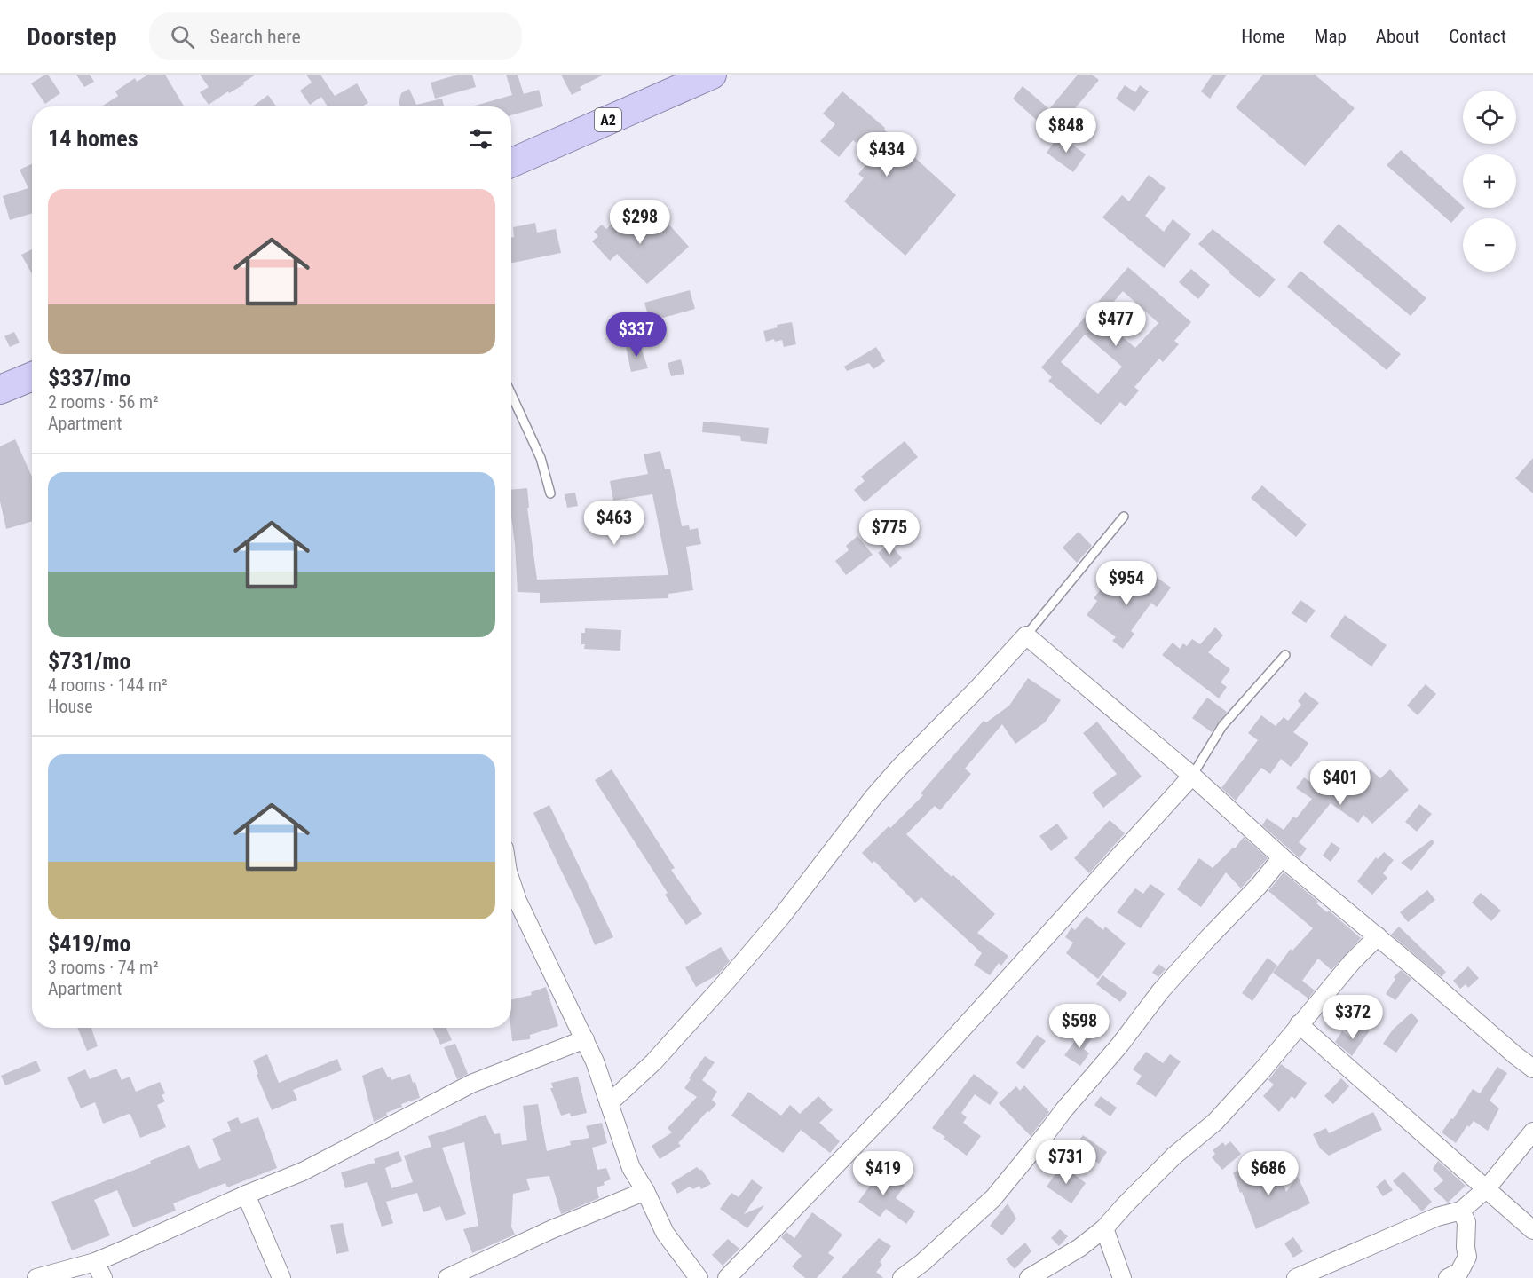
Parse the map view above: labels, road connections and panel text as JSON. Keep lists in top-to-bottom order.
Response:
{
  "streets": {
    "highway": ["A2"]
  },
  "page": {
    "header": "Doorstep",
    "search": "Search here",
    "nav": [
      "Home",
      "Map",
      "About",
      "Contact"
    ],
    "map_buttons": ["+", "−"],
    "heading": "14 homes",
    "price": [
      "$848",
      "$434",
      "$298",
      "$477",
      "$337",
      "$463",
      "$775",
      "$954",
      "$401",
      "$372",
      "$598",
      "$731",
      "$419",
      "$686"
    ],
    "list": [
      {
        "name": "$337/mo",
        "note": "2 rooms · 56 m² · Apartment"
      },
      {
        "name": "$731/mo",
        "note": "4 rooms · 144 m² · House"
      },
      {
        "name": "$419/mo",
        "note": "3 rooms · 74 m² · Apartment"
      }
    ]
  }
}
